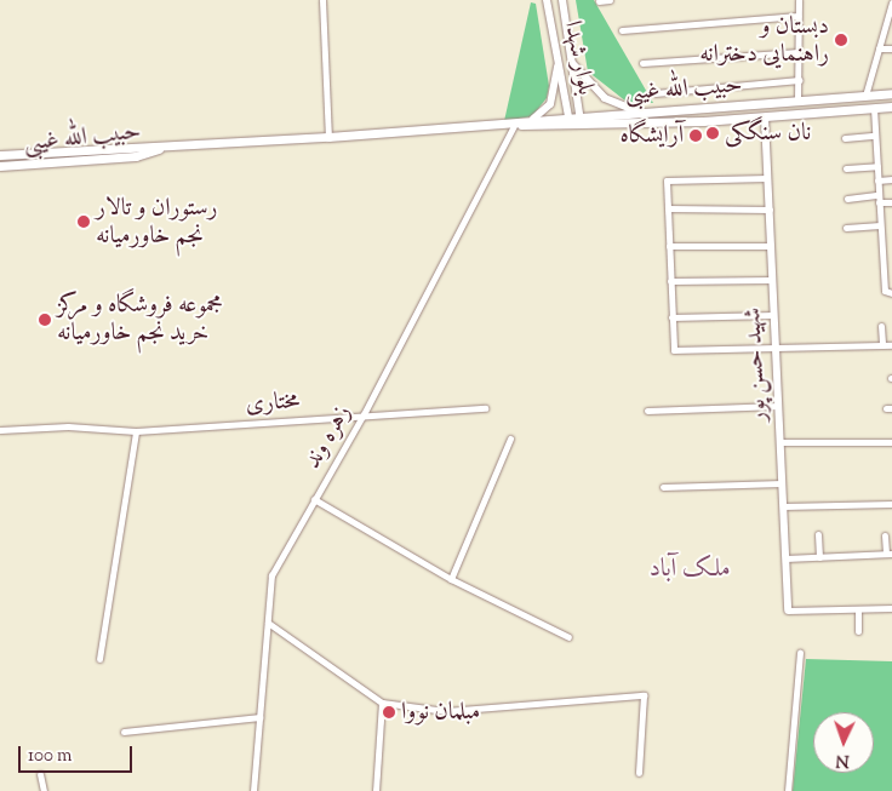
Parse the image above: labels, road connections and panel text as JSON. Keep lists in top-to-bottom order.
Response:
{
  "streets": {
    "main road": ["حبیب الله غیبی"],
    "street": [
      "بلوار شهدا",
      "شهید حسن پور",
      "مختاری",
      "زهره وند"
    ]
  },
  "crossings": [
    ["بلوار شهدا", "حبیب الله غیبی"],
    ["حبیب الله غیبی", "شهید حسن پور"],
    ["حبیب الله غیبی", "زهره وند"],
    ["مختاری", "زهره وند"]
  ],
  "districts": ["ملک آباد"],
  "places": [
    "دبستان و راهنمایی دخترانه",
    "نان سنگکی",
    "آرایشگاه",
    "رستوران و تالار نجم خاورمیانه",
    "مجموعه فروشگاه و مرکز خرید نجم خاورمیانه",
    "مبلمان نووا"
  ],
  "scale_bar": "100 m",
  "north": "bottom"
}
